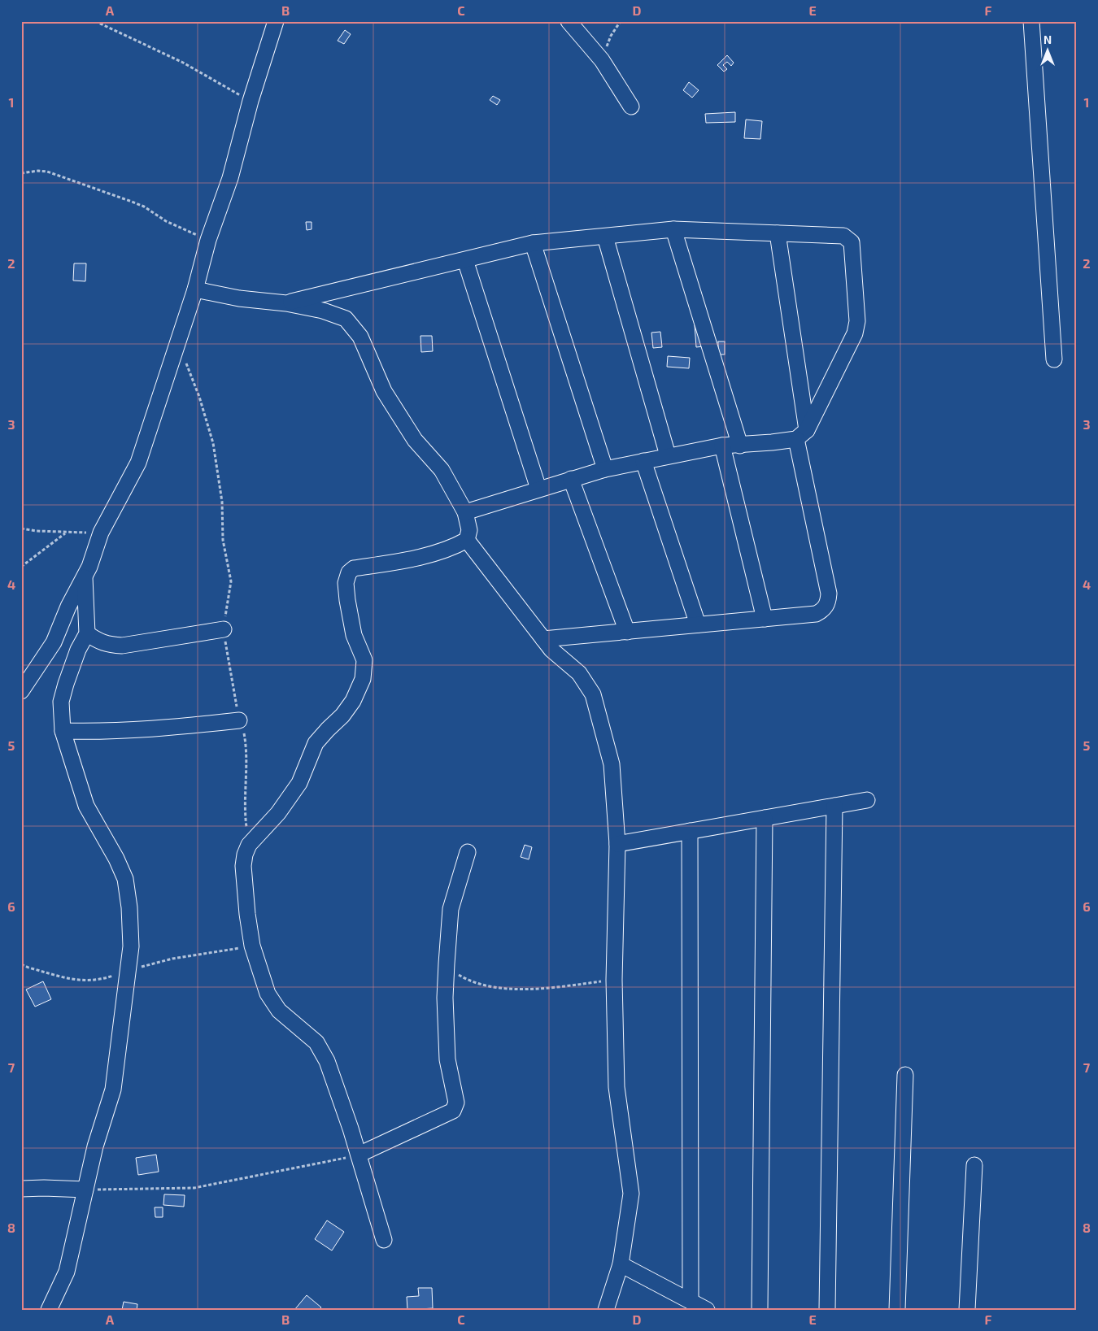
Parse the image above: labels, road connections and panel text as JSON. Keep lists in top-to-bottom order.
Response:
{
  "north": "top",
  "grid": {
    "columns": [
      "A",
      "B",
      "C",
      "D",
      "E",
      "F"
    ],
    "rows": [
      "1",
      "2",
      "3",
      "4",
      "5",
      "6",
      "7",
      "8"
    ]
  }
}
